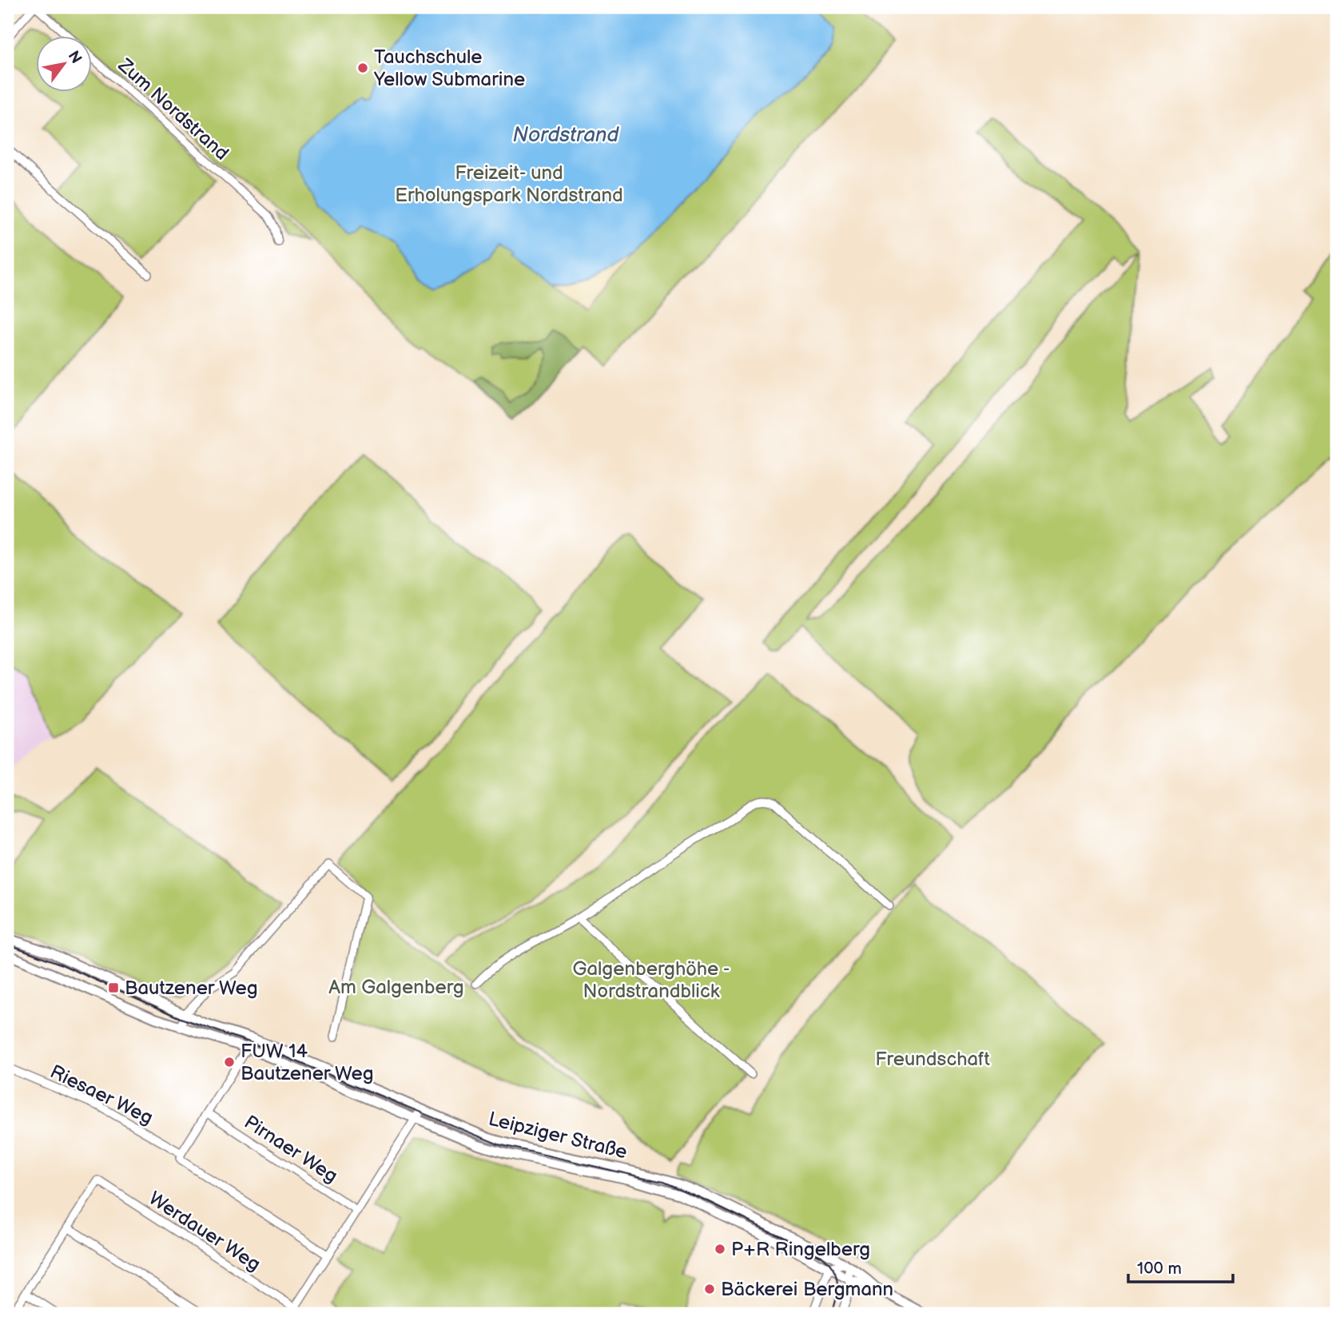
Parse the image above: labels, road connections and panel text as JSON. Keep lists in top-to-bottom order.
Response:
{
  "streets": {
    "main road": ["Leipziger Straße"],
    "street": [
      "Zum Nordstrand",
      "Riesaer Weg",
      "Pirnaer Weg",
      "Werdauer Weg"
    ]
  },
  "water": ["Nordstrand"],
  "parks": [
    "Freizeit- und Erholungspark Nordstrand",
    "Galgenberghöhe - Nordstrandblick",
    "Am Galgenberg",
    "Freundschaft"
  ],
  "places": {
    "other": [
      "Tauchschule Yellow Submarine",
      "FUW 14 Bautzener Weg",
      "P+R Ringelberg",
      "Bäckerei Bergmann"
    ],
    "transit": ["Bautzener Weg"]
  },
  "scale_bar": "100 m",
  "north": "top right"
}
